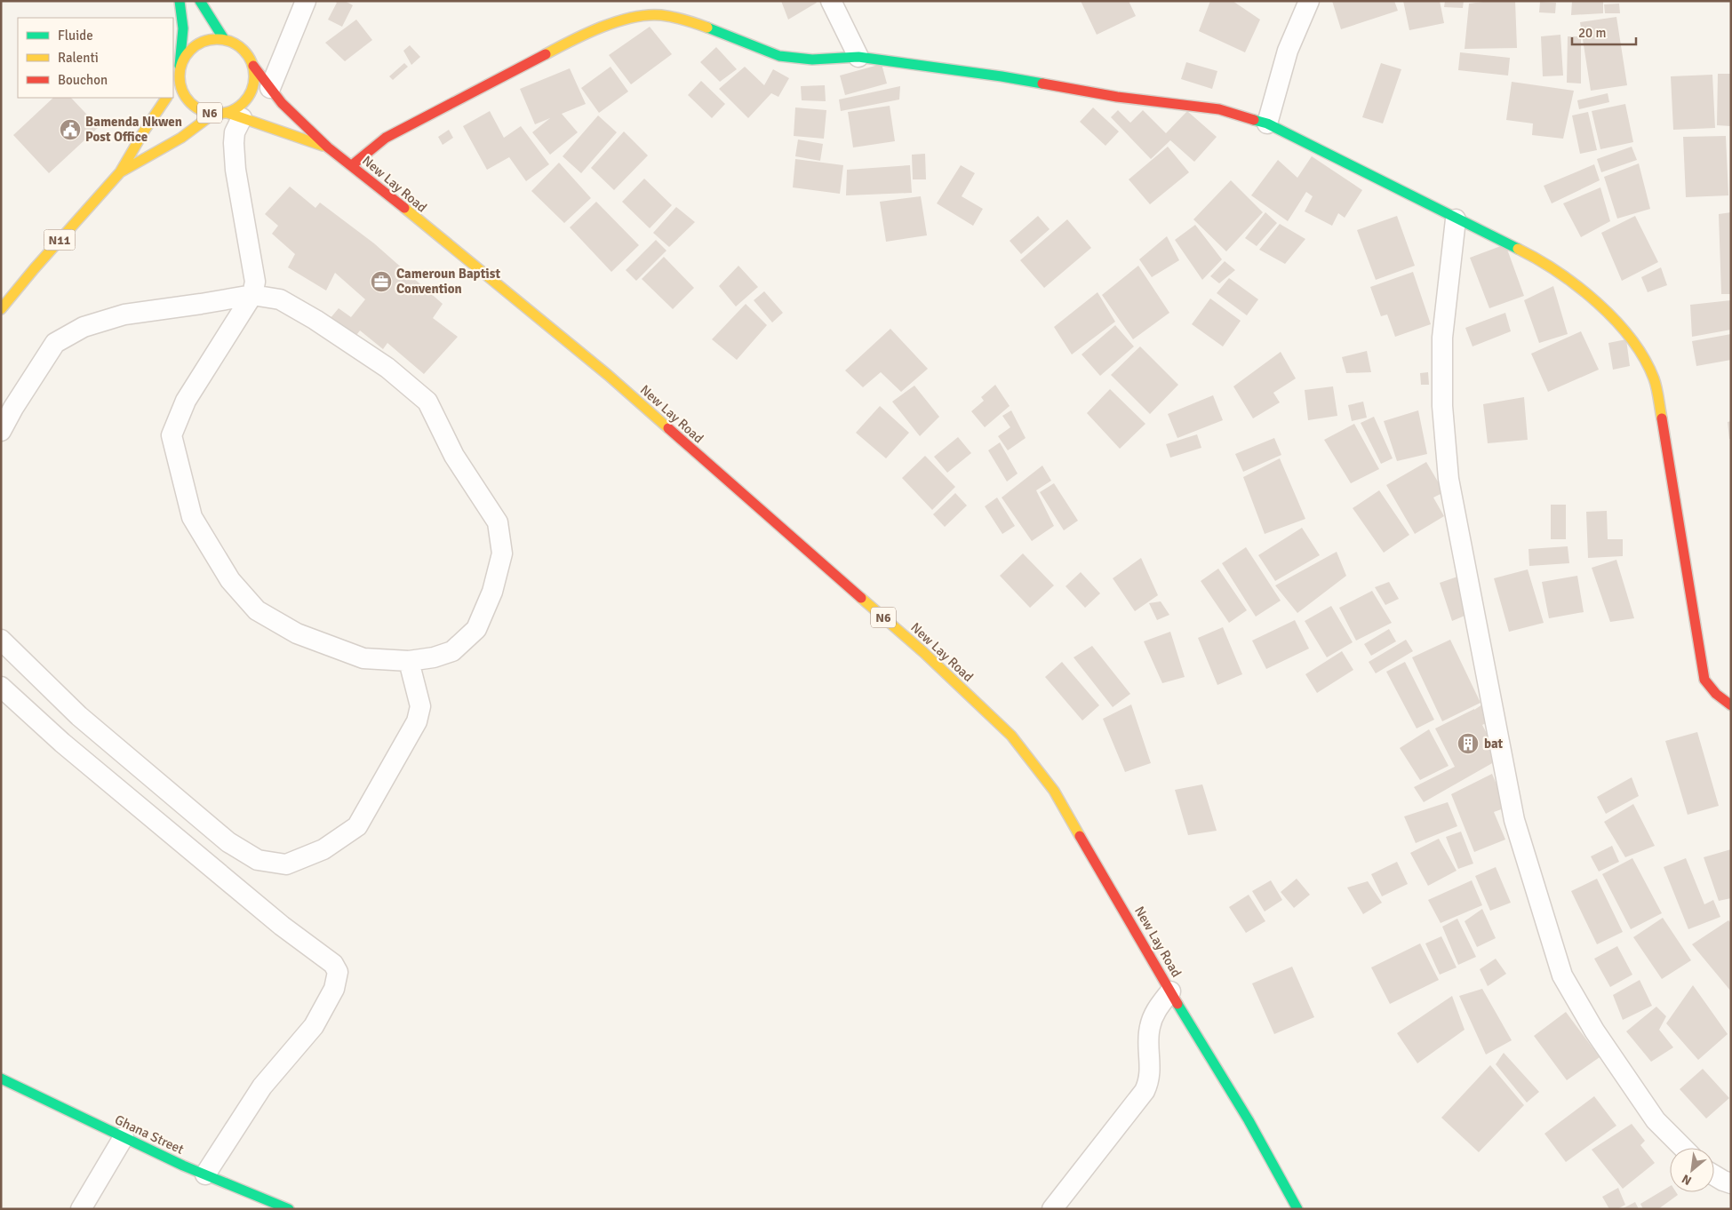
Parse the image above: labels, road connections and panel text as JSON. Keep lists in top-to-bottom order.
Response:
{
  "streets": {
    "main road": [
      "N6",
      "New Lay Road",
      "N11",
      "Ghana Street"
    ]
  },
  "crossings": [
    ["N6", "New Lay Road"],
    ["N6", "N11"]
  ],
  "places": {
    "public building": ["Bamenda Nkwen Post Office"],
    "office": ["Cameroun Baptist Convention"],
    "building": ["bat"]
  },
  "legend": ["Fluide", "Ralenti", "Bouchon"],
  "scale_bar": "20 m",
  "north": "bottom left"
}
